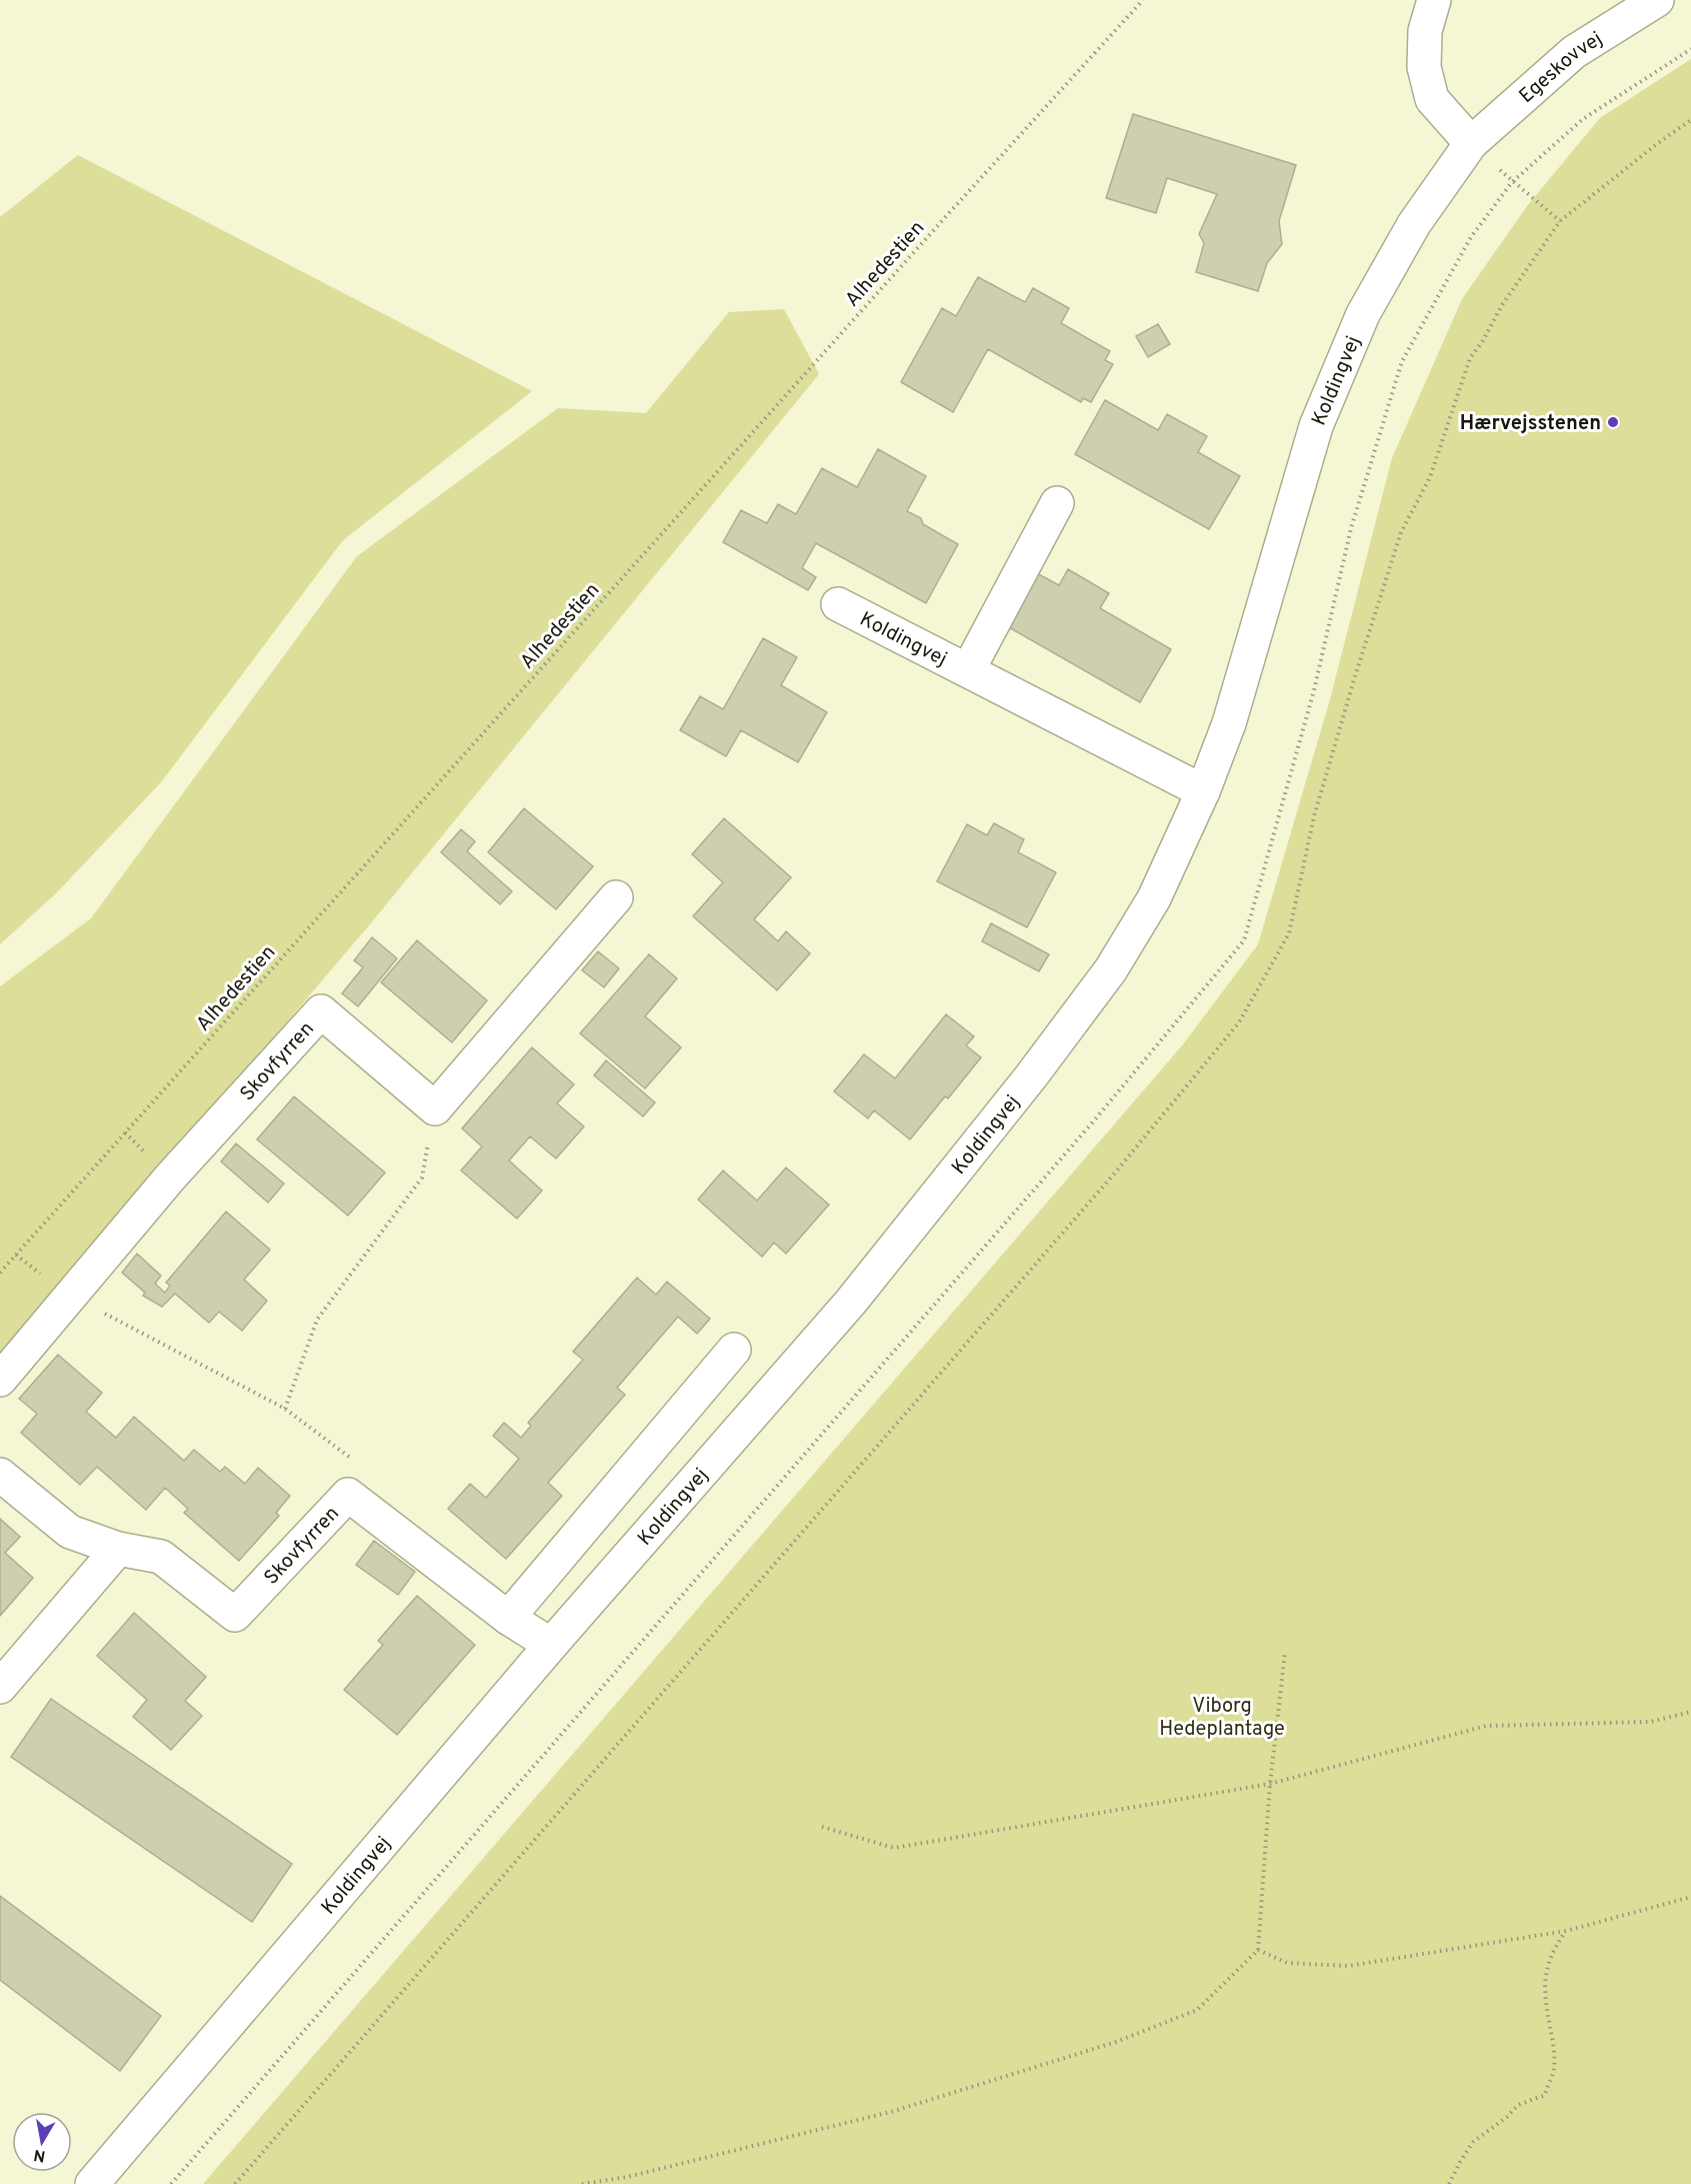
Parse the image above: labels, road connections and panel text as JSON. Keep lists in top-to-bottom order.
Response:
{
  "streets": {
    "street": ["Egeskovvej", "Koldingvej", "Skovfyrren"],
    "path": ["Alhedestien"]
  },
  "crossings": [
    ["Egeskovvej", "Koldingvej"],
    ["Koldingvej", "Skovfyrren"]
  ],
  "parks": ["Viborg Hedeplantage"],
  "places": ["Hærvejsstenen"],
  "north": "bottom"
}
